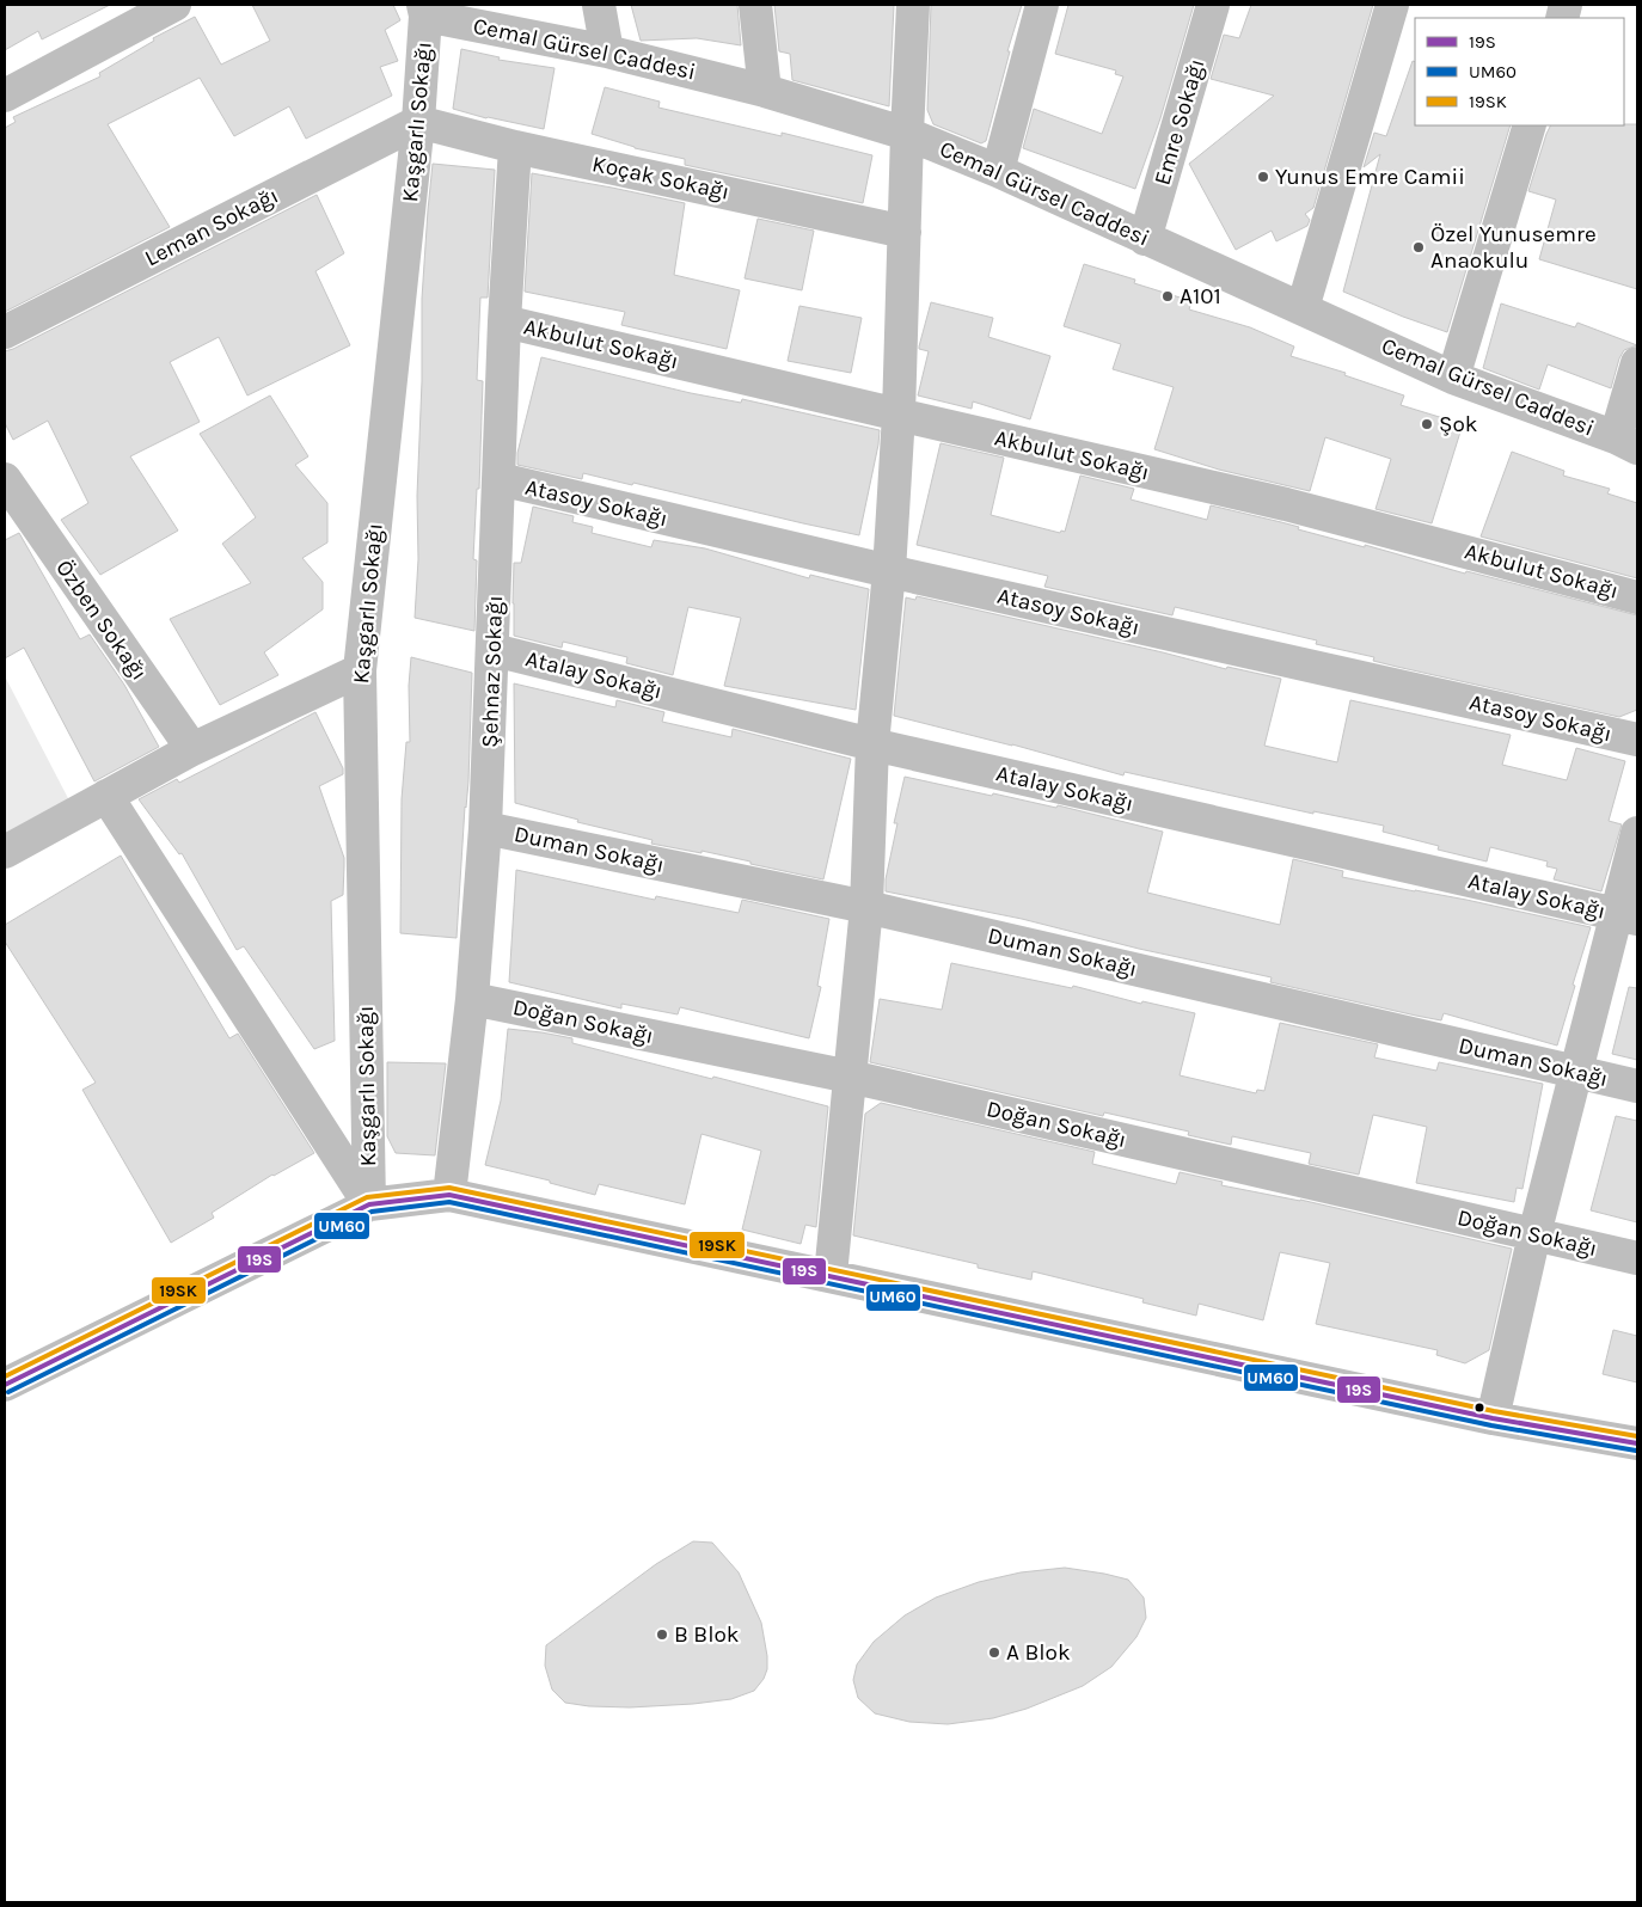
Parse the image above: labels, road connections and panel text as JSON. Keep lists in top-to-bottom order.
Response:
{
  "streets": {
    "street": [
      "Cemal Gürsel Caddesi",
      "Kaşgarlı Sokağı",
      "Emre Sokağı",
      "Koçak Sokağı",
      "Leman Sokağı",
      "Akbulut Sokağı",
      "Atasoy Sokağı",
      "Özben Sokağı",
      "Şehnaz Sokağı",
      "Atalay Sokağı",
      "Duman Sokağı",
      "Doğan Sokağı"
    ]
  },
  "crossings": [
    ["Cemal Gürsel Caddesi", "Kaşgarlı Sokağı"],
    ["Cemal Gürsel Caddesi", "Emre Sokağı"],
    ["Kaşgarlı Sokağı", "Koçak Sokağı"],
    ["Kaşgarlı Sokağı", "Leman Sokağı"],
    ["Koçak Sokağı", "Leman Sokağı"],
    ["Koçak Sokağı", "Şehnaz Sokağı"],
    ["Akbulut Sokağı", "Şehnaz Sokağı"],
    ["Atasoy Sokağı", "Şehnaz Sokağı"],
    ["Şehnaz Sokağı", "Atalay Sokağı"],
    ["Şehnaz Sokağı", "Duman Sokağı"],
    ["Şehnaz Sokağı", "Doğan Sokağı"]
  ],
  "places": [
    "Yunus Emre Camii",
    "Özel Yunusemre Anaokulu",
    "A101",
    "Şok",
    "B Blok",
    "A Blok"
  ],
  "lines": ["transit line 19SK", "transit line 19S", "transit line UM60"],
  "legend": ["19S", "UM60", "19SK"]
}
